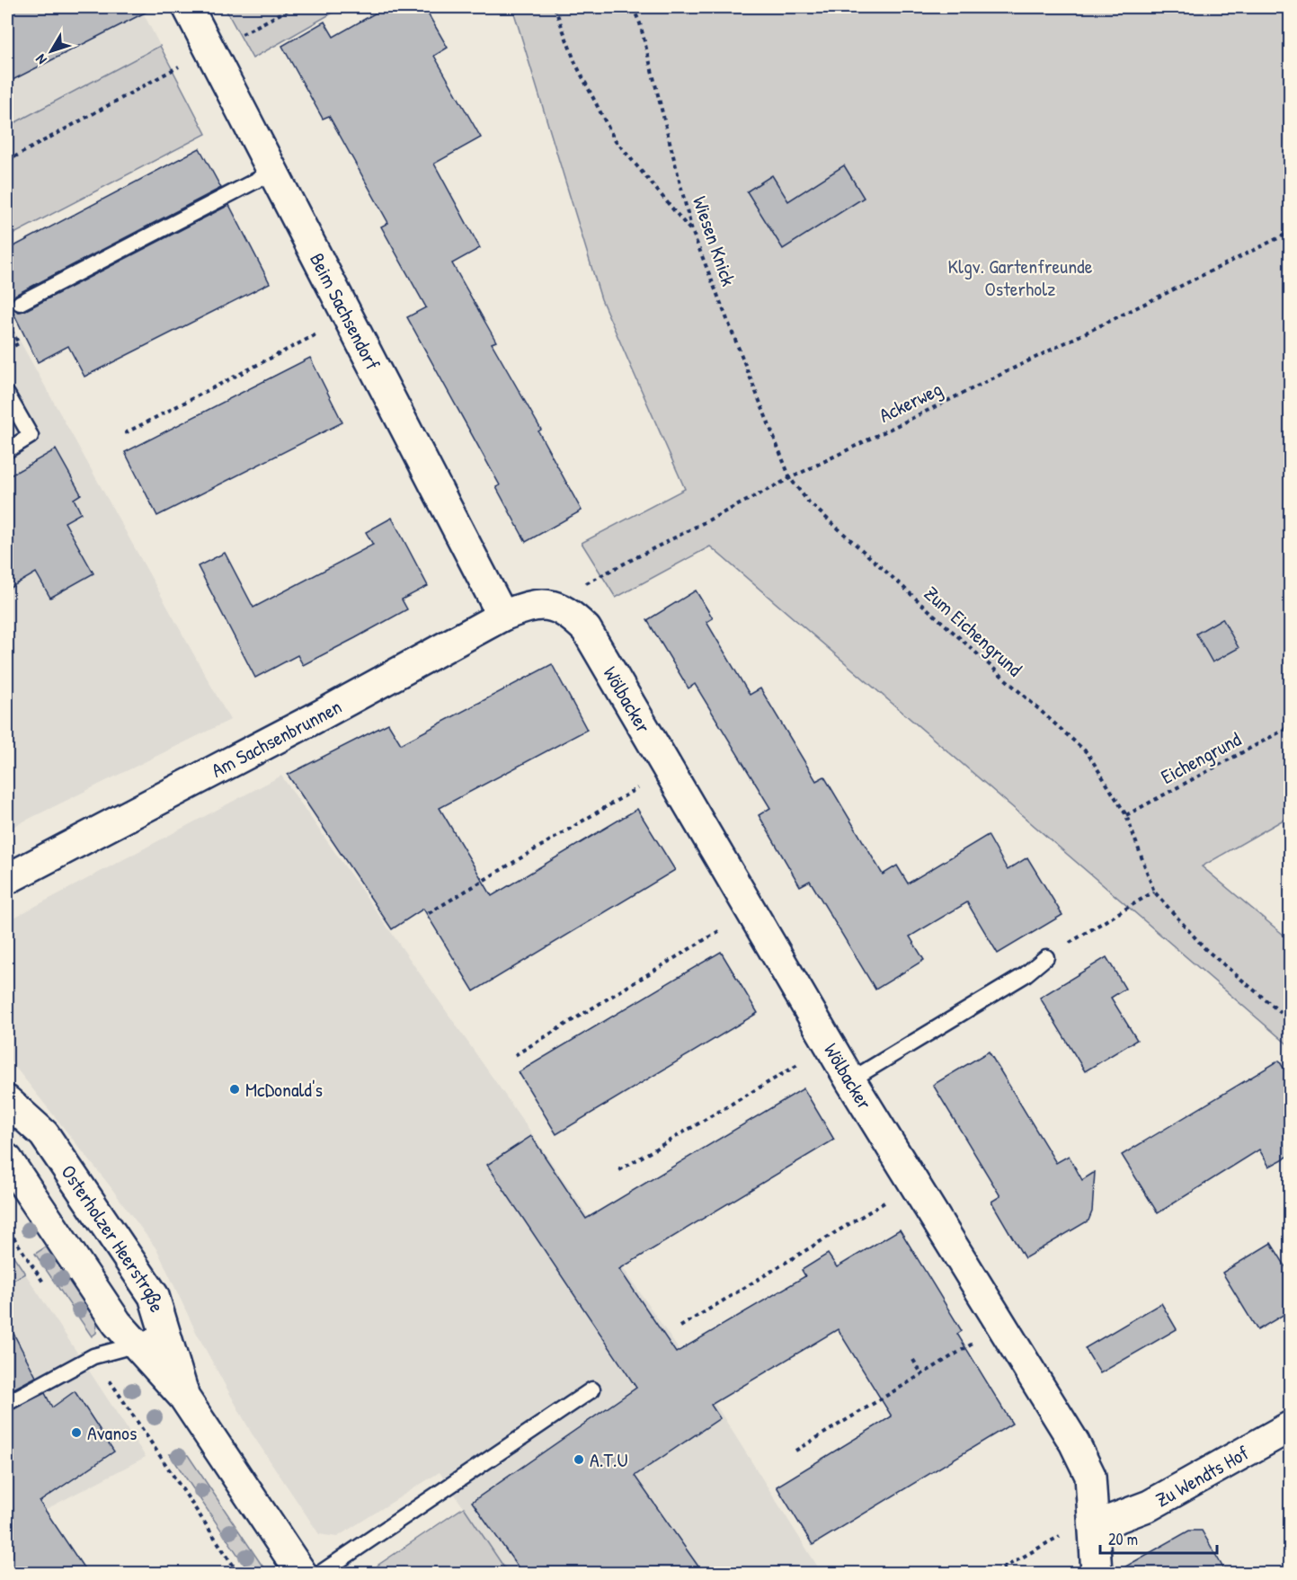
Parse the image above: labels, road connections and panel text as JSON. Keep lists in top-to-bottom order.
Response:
{
  "streets": {
    "street": [
      "Beim Sachsendorf",
      "Wölbacker",
      "Am Sachsenbrunnen",
      "Osterholzer Heerstraße",
      "Zu Wendts Hof"
    ],
    "path": [
      "Wiesen Knick",
      "Ackerweg",
      "Zum Eichengrund",
      "Eichengrund"
    ]
  },
  "crossings": [
    ["Wiesen Knick", "Ackerweg"],
    ["Wiesen Knick", "Zum Eichengrund"],
    ["Beim Sachsendorf", "Am Sachsenbrunnen"],
    ["Ackerweg", "Zum Eichengrund"],
    ["Ackerweg", "Wölbacker"],
    ["Ackerweg", "Am Sachsenbrunnen"],
    ["Zum Eichengrund", "Eichengrund"],
    ["Wölbacker", "Am Sachsenbrunnen"],
    ["Wölbacker", "Zu Wendts Hof"]
  ],
  "parks": ["Klgv. Gartenfreunde Osterholz"],
  "places": ["McDonald's", "Avanos", "A.T.U"],
  "scale_bar": "20 m",
  "north": "bottom left"
}
